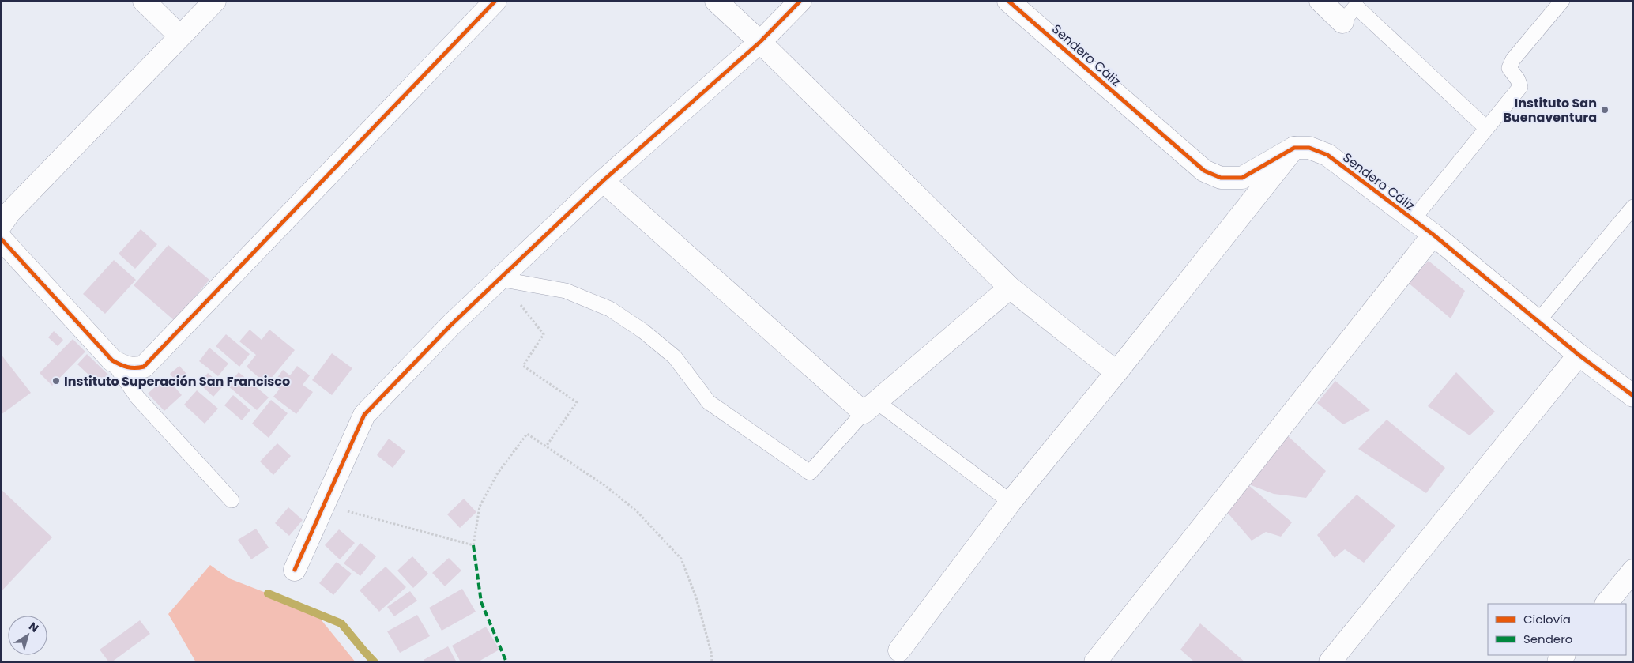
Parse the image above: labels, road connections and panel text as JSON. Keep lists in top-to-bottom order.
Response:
{
  "streets": {
    "street": ["Sendero Cáliz"]
  },
  "places": ["Instituto San Buenaventura", "Instituto Superación San Francisco"],
  "legend": ["Ciclovía", "Sendero"],
  "north": "top right"
}
